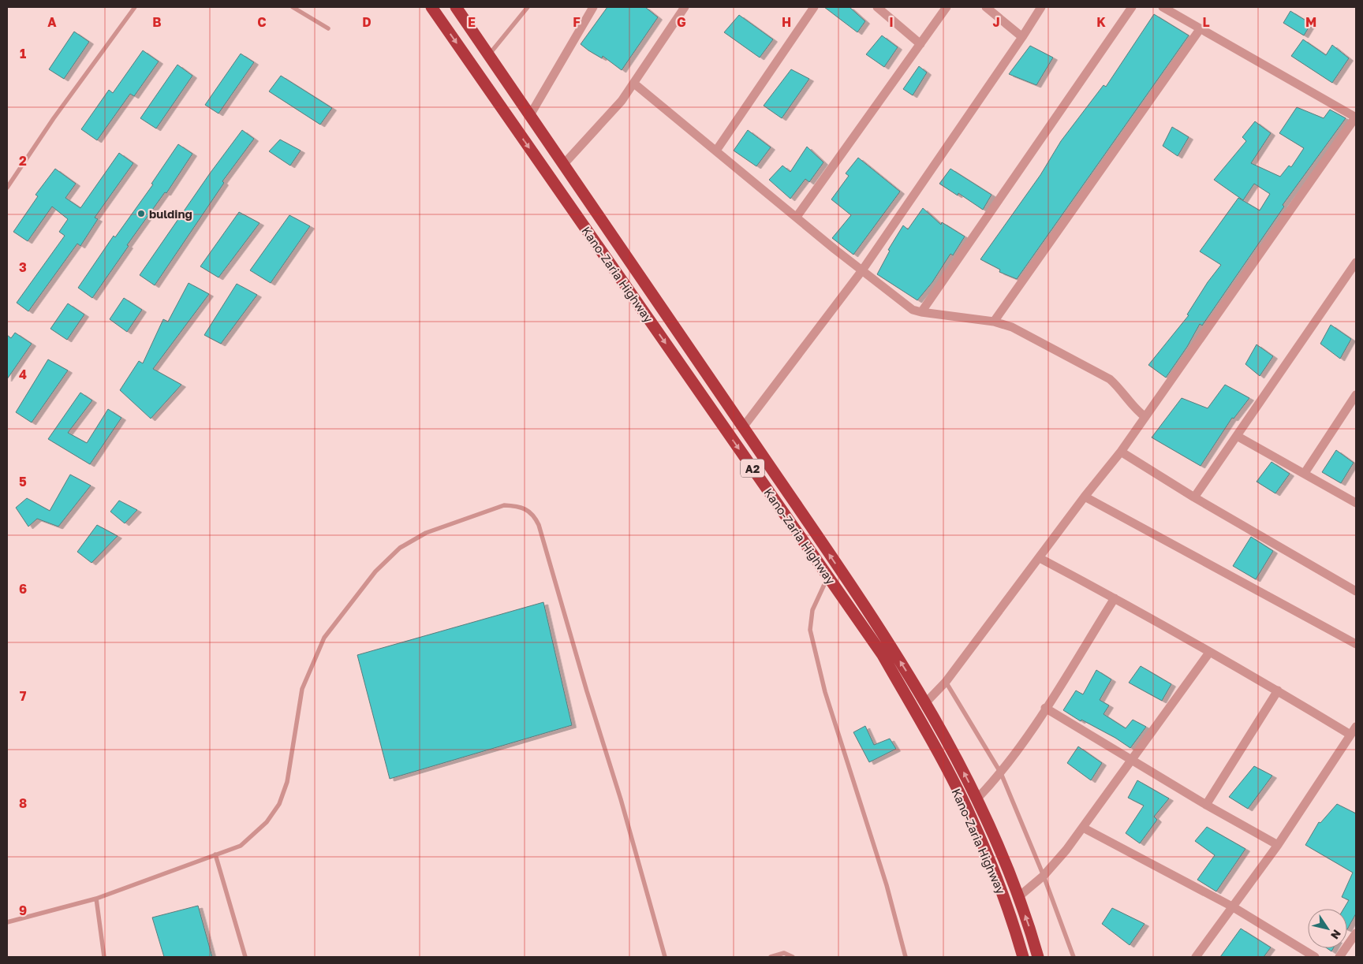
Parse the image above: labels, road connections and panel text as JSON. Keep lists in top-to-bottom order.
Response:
{
  "streets": {
    "highway": ["Kano-Zaria Highway", "A2"]
  },
  "places": ["bulding"],
  "north": "bottom right",
  "grid": {
    "columns": [
      "A",
      "B",
      "C",
      "D",
      "E",
      "F",
      "G",
      "H",
      "I",
      "J",
      "K",
      "L",
      "M"
    ],
    "rows": [
      "1",
      "2",
      "3",
      "4",
      "5",
      "6",
      "7",
      "8",
      "9"
    ]
  }
}
